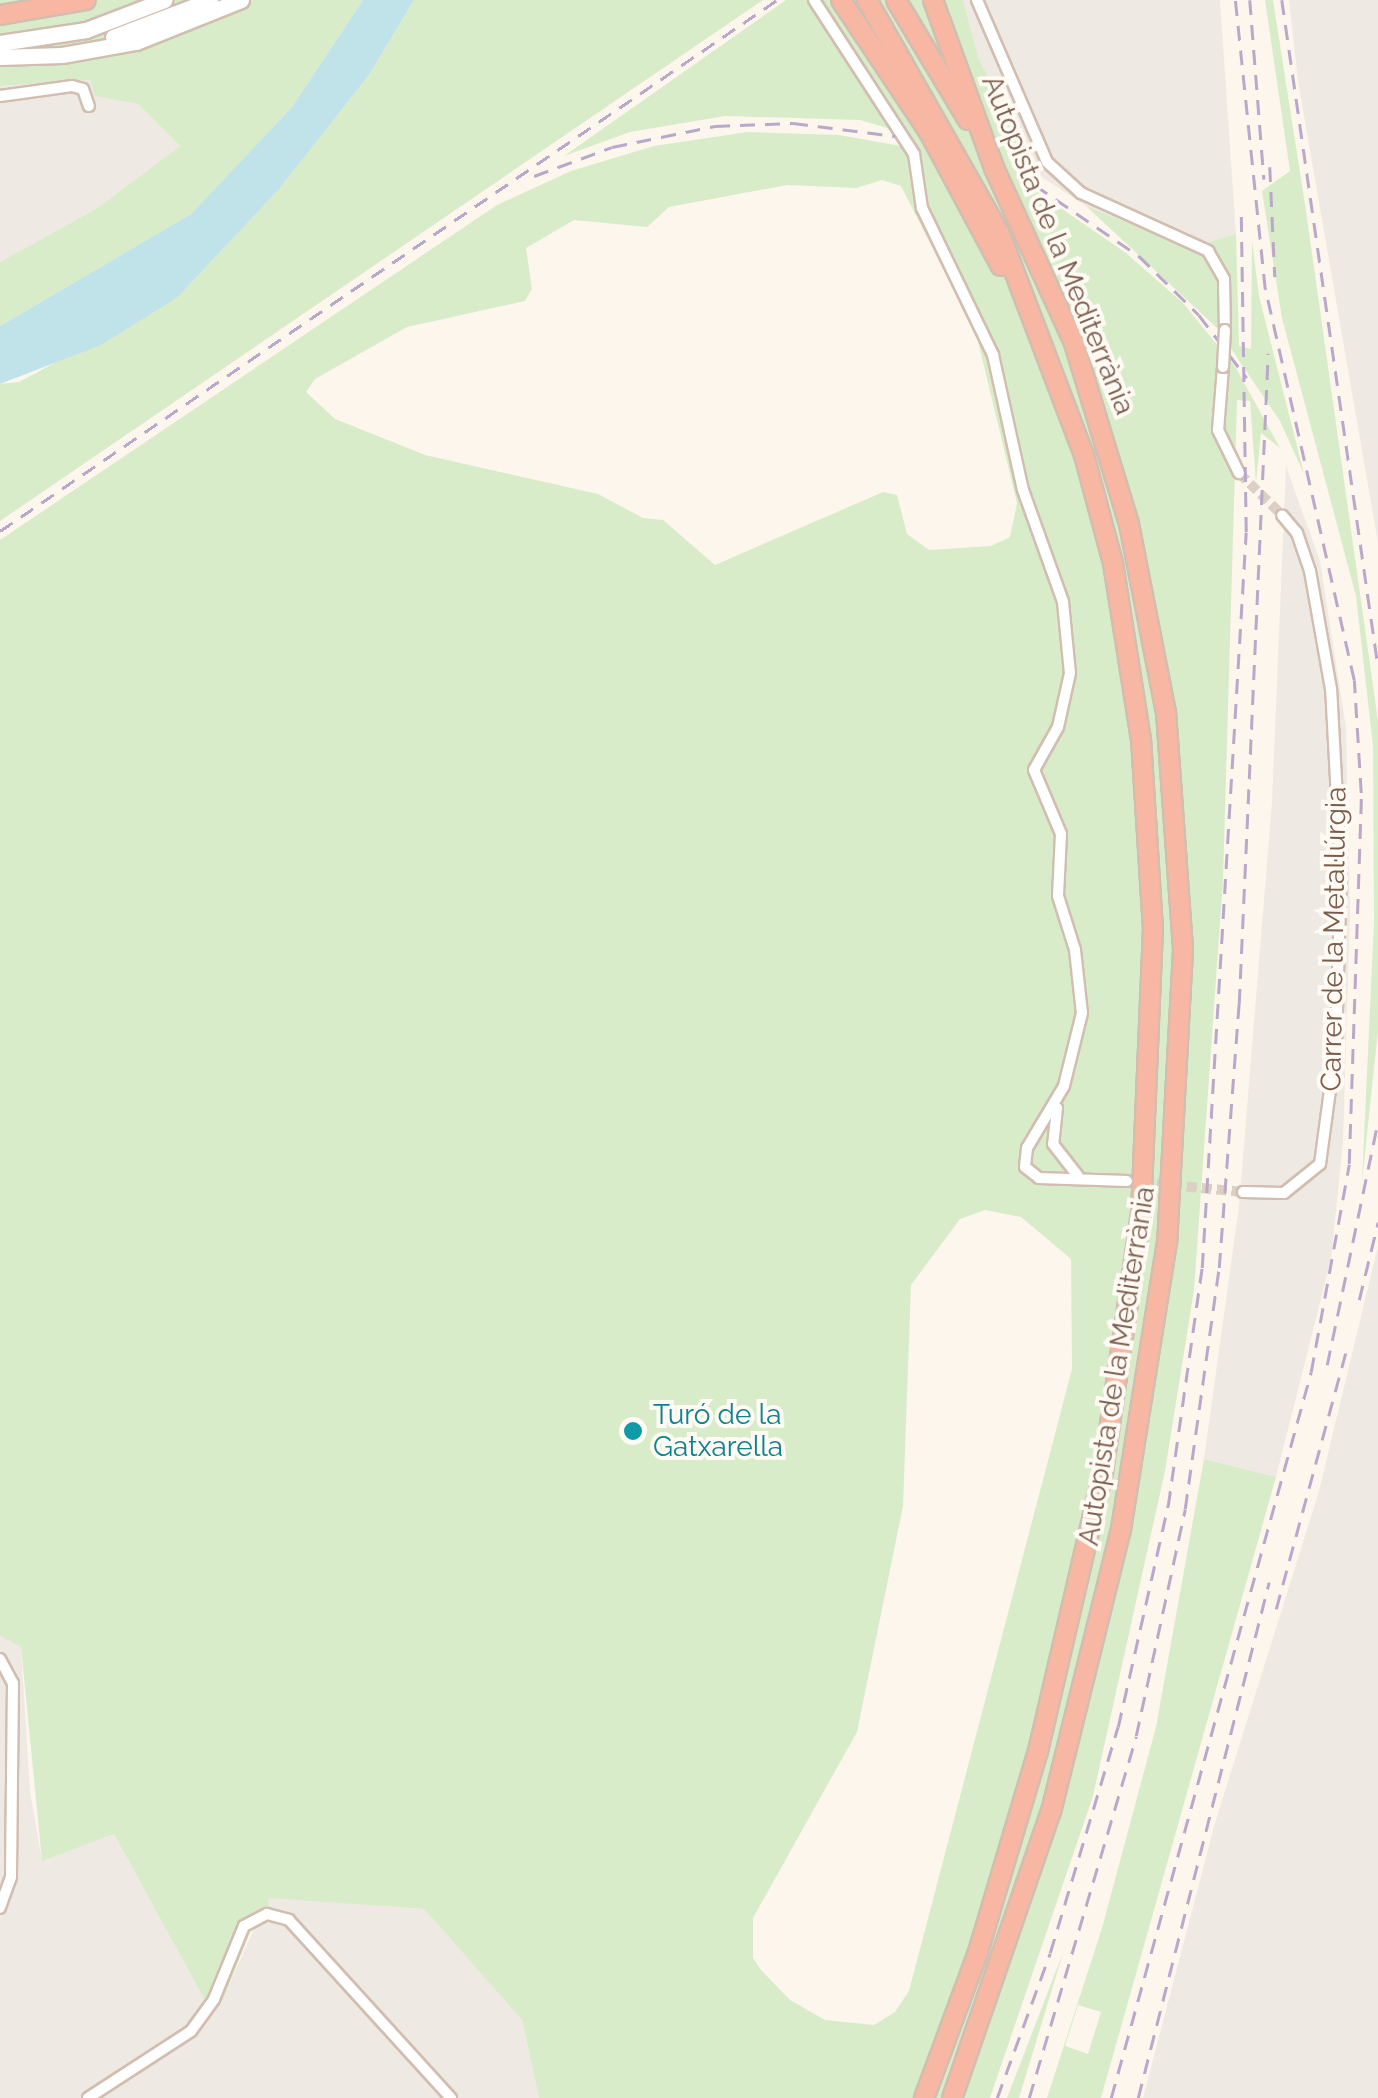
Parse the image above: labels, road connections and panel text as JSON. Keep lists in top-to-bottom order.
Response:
{
  "streets": {
    "highway": ["Autopista de la Mediterrània"],
    "street": ["Carrer de la Metal·lúrgia"]
  },
  "places": ["Turó de la Gatxarella"]
}
